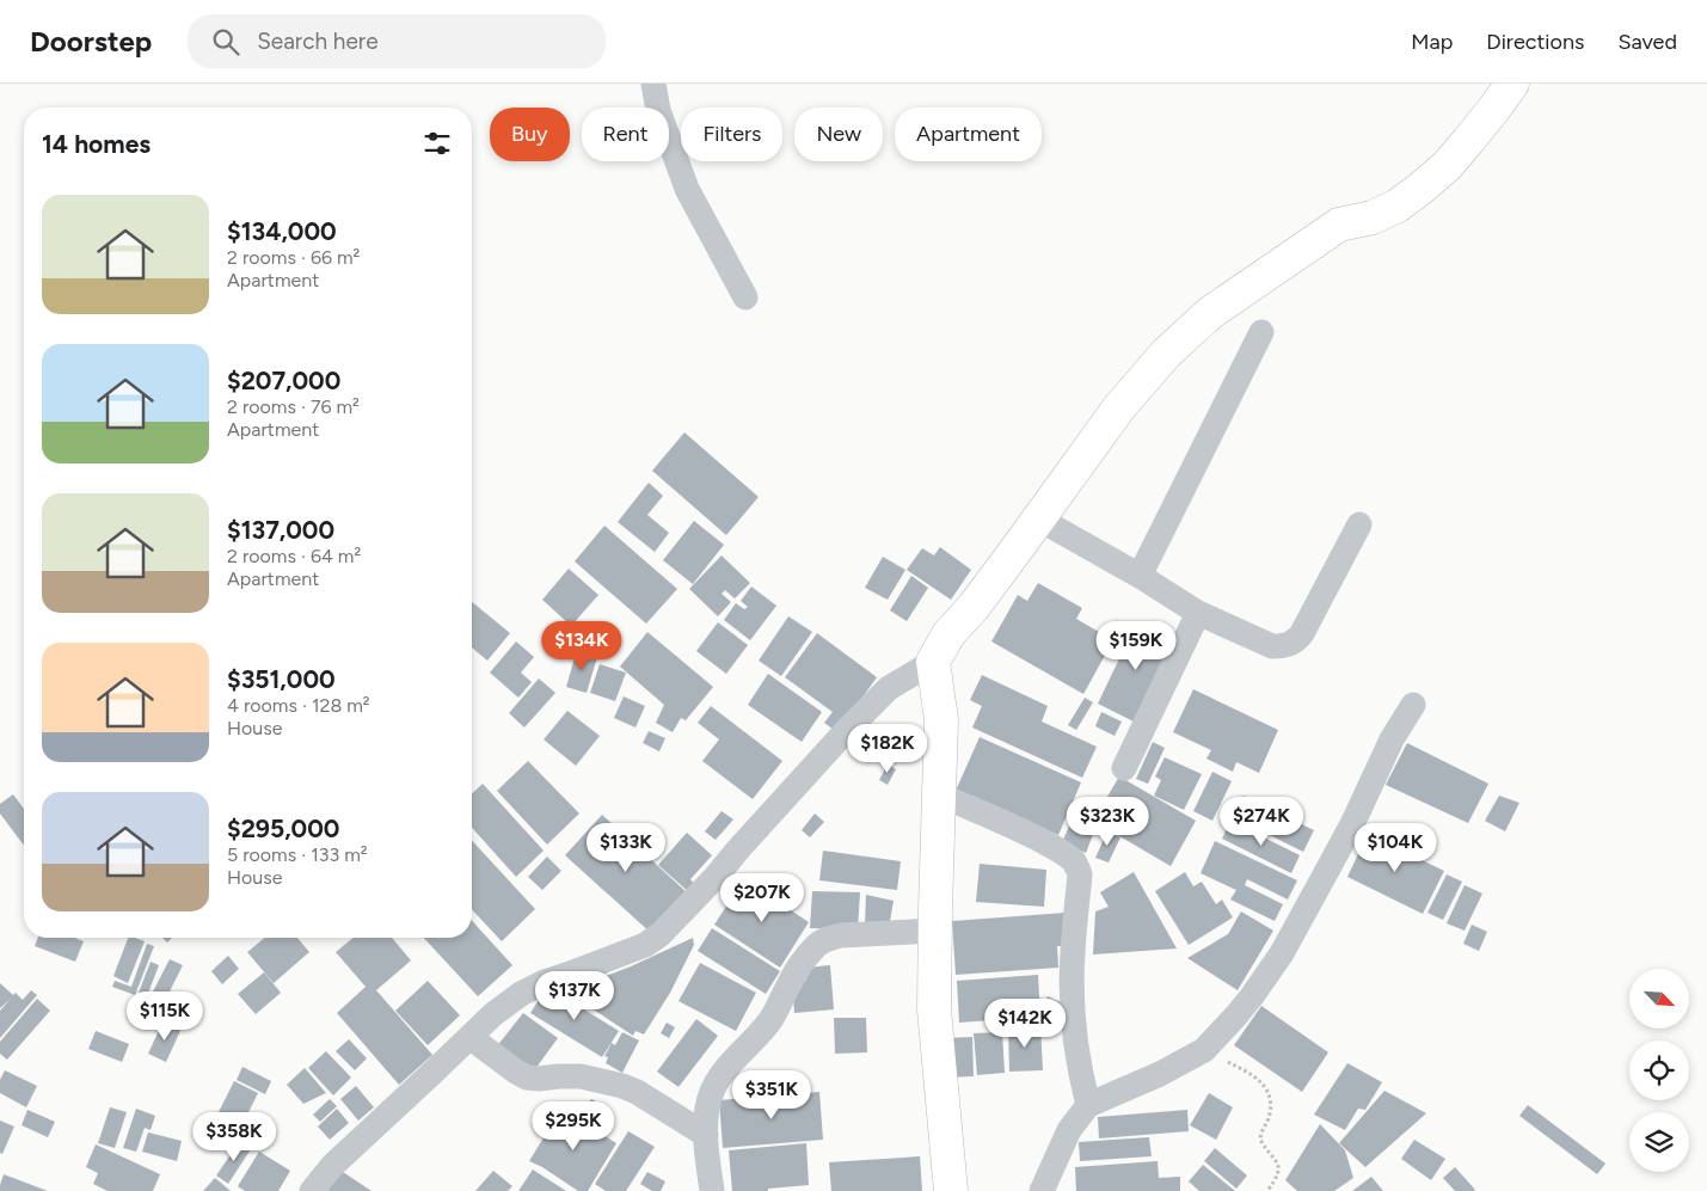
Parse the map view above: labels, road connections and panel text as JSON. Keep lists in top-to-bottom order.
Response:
{
  "north": "bottom right",
  "page": {
    "header": "Doorstep",
    "search": "Search here",
    "nav": ["Map", "Directions", "Saved"],
    "chip": [
      "Buy",
      "Rent",
      "Filters",
      "New",
      "Apartment"
    ],
    "heading": "14 homes",
    "list": [
      {
        "name": "$134,000",
        "note": "2 rooms · 66 m² · Apartment"
      },
      {
        "name": "$207,000",
        "note": "2 rooms · 76 m² · Apartment"
      },
      {
        "name": "$137,000",
        "note": "2 rooms · 64 m² · Apartment"
      },
      {
        "name": "$351,000",
        "note": "4 rooms · 128 m² · House"
      },
      {
        "name": "$295,000",
        "note": "5 rooms · 133 m² · House"
      }
    ],
    "price": [
      "$134K",
      "$159K",
      "$182K",
      "$323K",
      "$274K",
      "$133K",
      "$104K",
      "$207K",
      "$137K",
      "$115K",
      "$142K",
      "$351K",
      "$295K",
      "$358K"
    ]
  }
}
